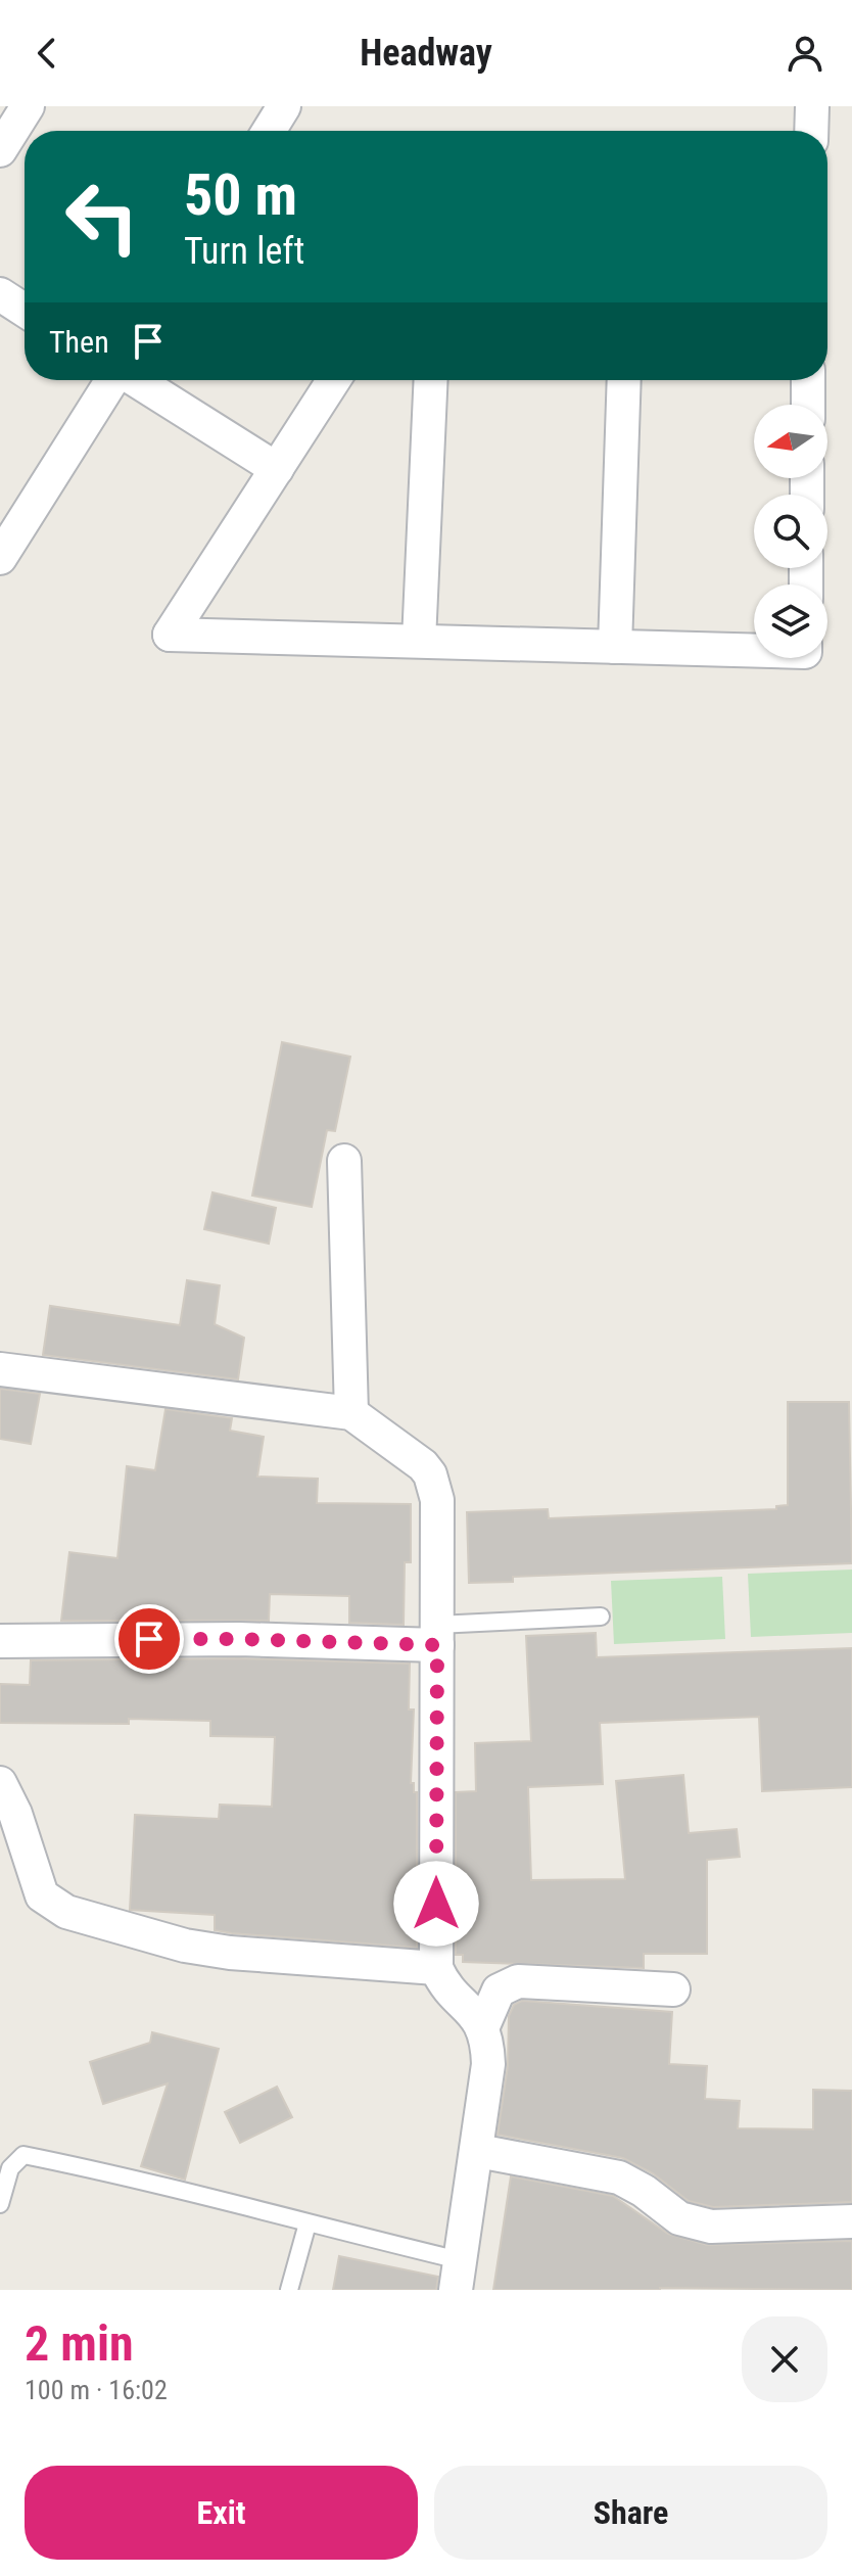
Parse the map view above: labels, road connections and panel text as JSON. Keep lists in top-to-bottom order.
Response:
{
  "north": "left",
  "page": {
    "header": "Headway",
    "turn": ["50 m", "Turn left"],
    "then": "Then",
    "heading": ["2 min", "100 m · 16:02"],
    "buttons": ["Exit", "Share"]
  }
}
